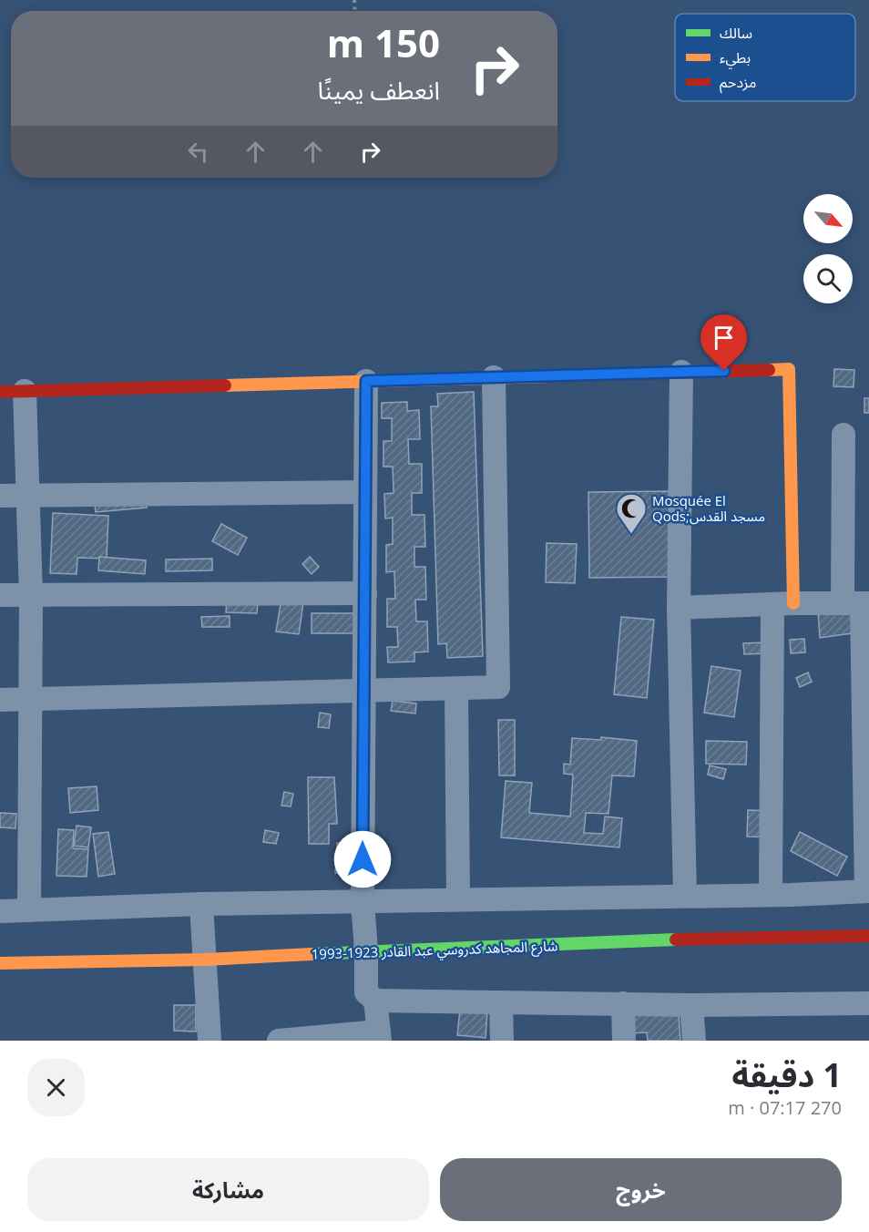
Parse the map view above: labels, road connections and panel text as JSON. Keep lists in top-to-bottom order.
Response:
{
  "streets": {
    "street": ["شارع المجاهد كدروسي عبد القادر 1923-1993"]
  },
  "places": {
    "mosque": ["Mosquée El Qods;مسجد القدس"]
  },
  "legend": ["سالك", "بطيء", "مزدحم"],
  "north": "bottom right",
  "page": {
    "turn": ["150 m", "انعطف يمينًا"],
    "heading": ["1 دقيقة", "270 m · 07:17"],
    "buttons": ["خروج", "مشاركة"]
  }
}
